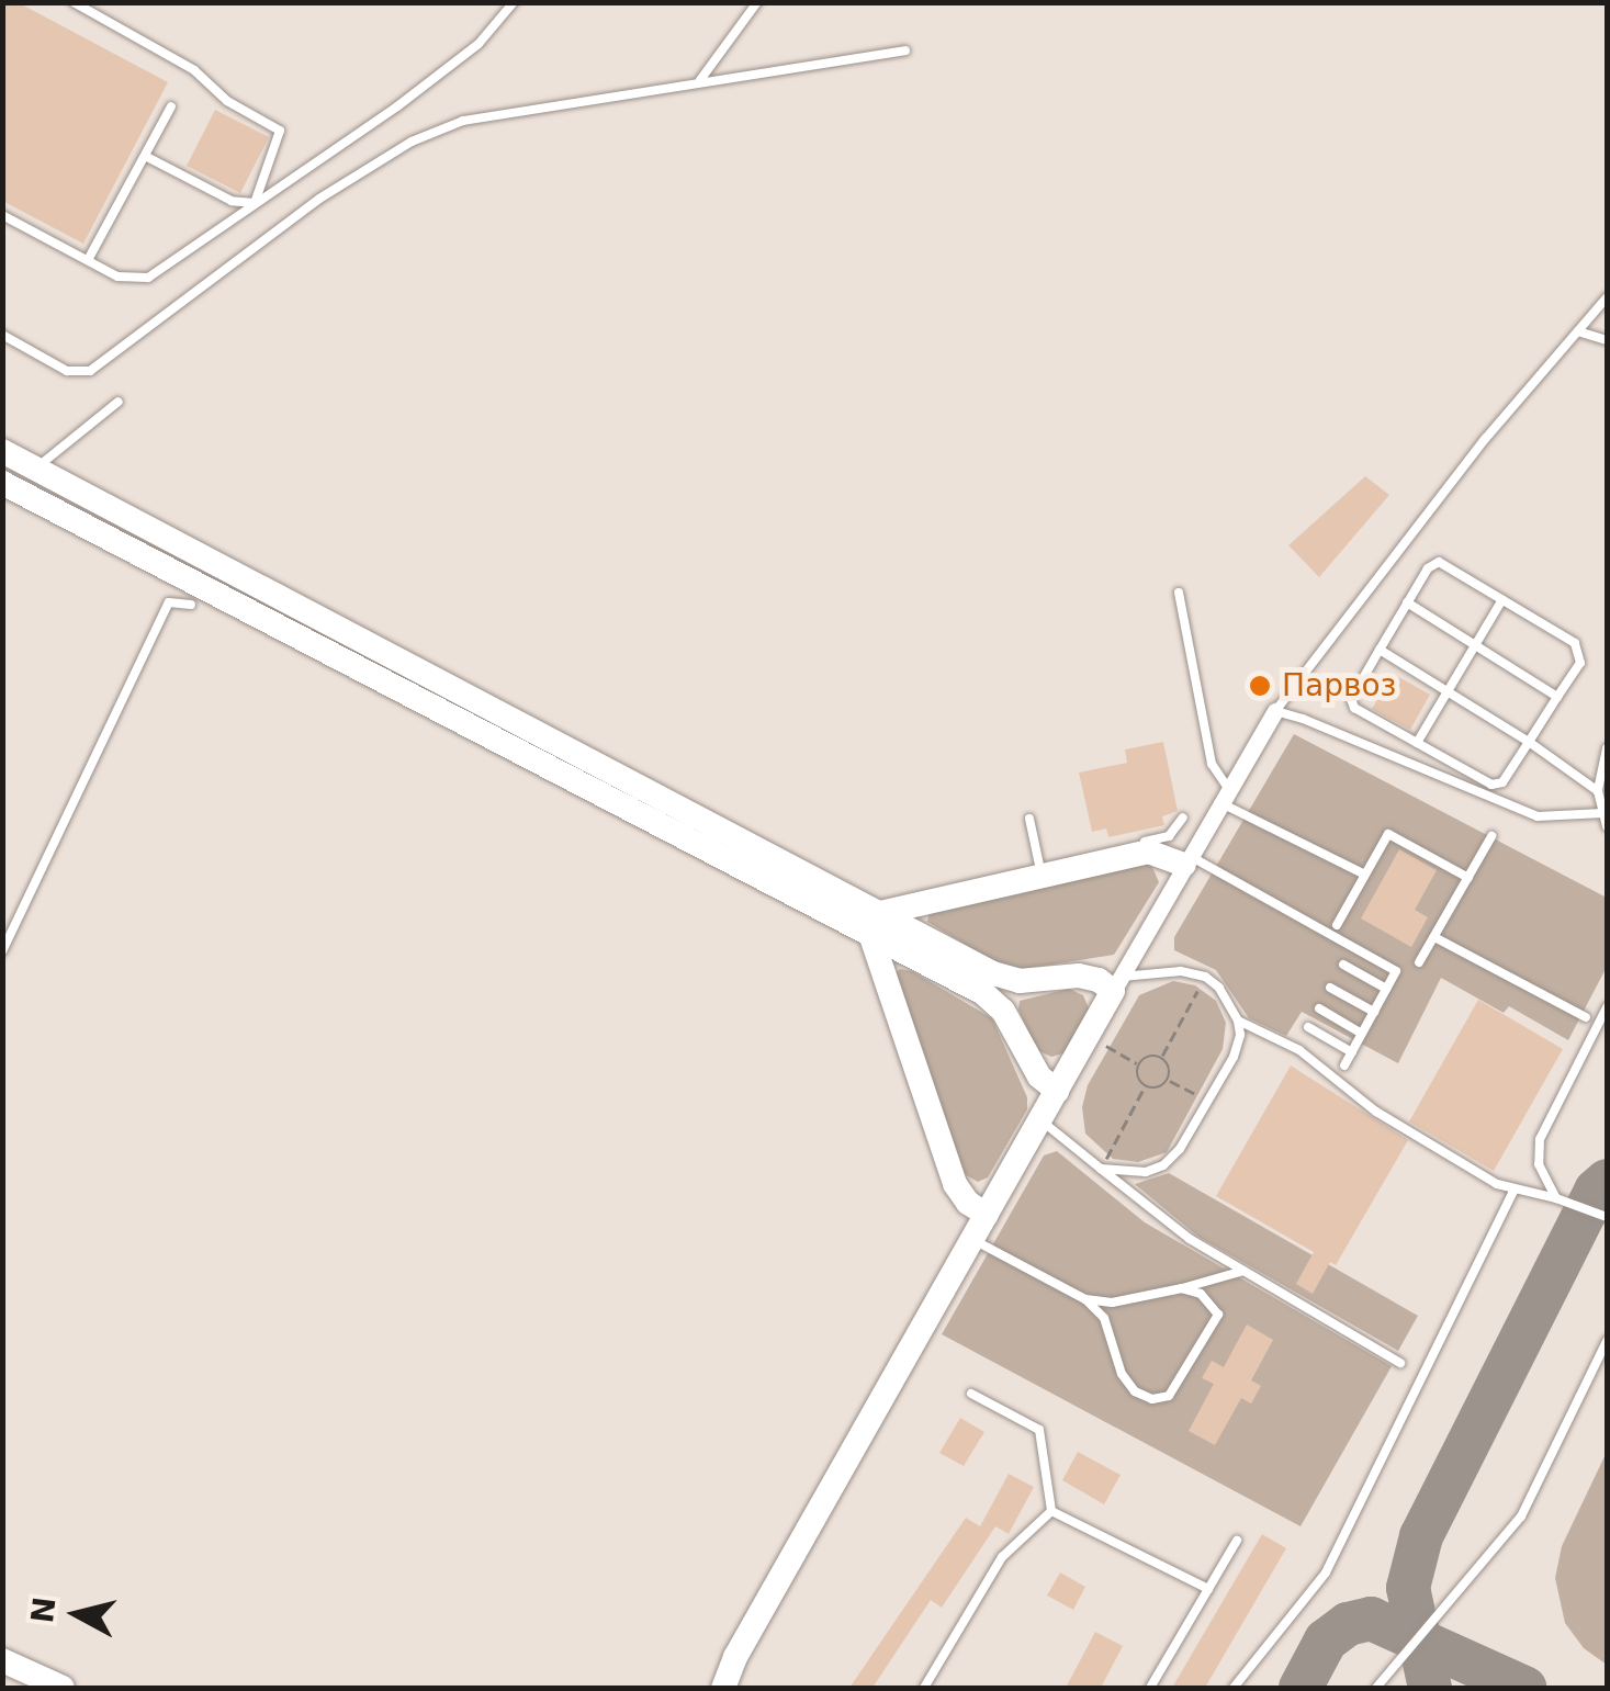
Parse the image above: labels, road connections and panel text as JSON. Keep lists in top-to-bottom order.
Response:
{
  "places": ["Парвоз"],
  "north": "left"
}
